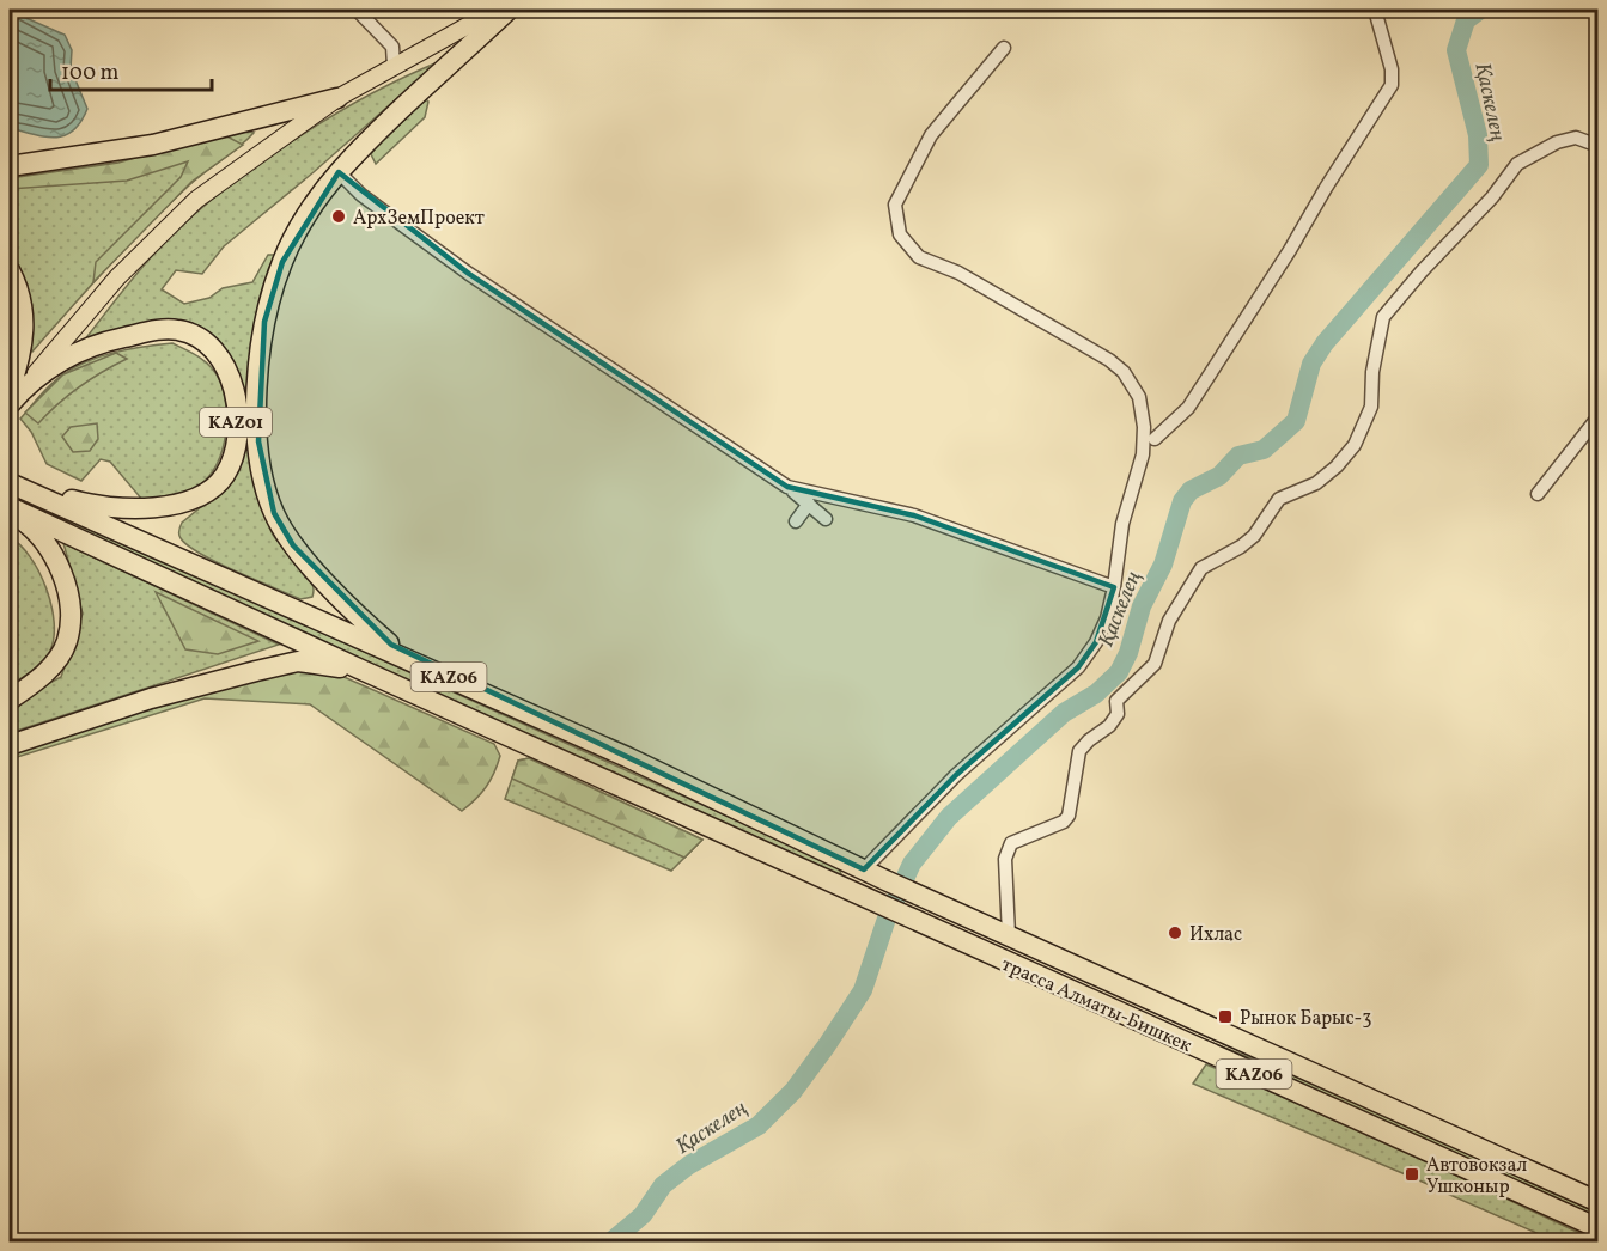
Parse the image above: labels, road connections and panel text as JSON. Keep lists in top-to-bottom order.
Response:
{
  "streets": {
    "highway": ["KАZ01", "KАZ06", "трасса Алматы-Бишкек"]
  },
  "crossings": [
    ["KАZ01", "KАZ06"],
    ["KАZ06", "трасса Алматы-Бишкек"]
  ],
  "water": ["Қаскелең"],
  "places": {
    "other": ["АрхЗемПроект", "Ихлас"],
    "transit": ["Рынок Барыс-3", "Автовокзал Ушконыр"]
  },
  "scale_bar": "100 m"
}
